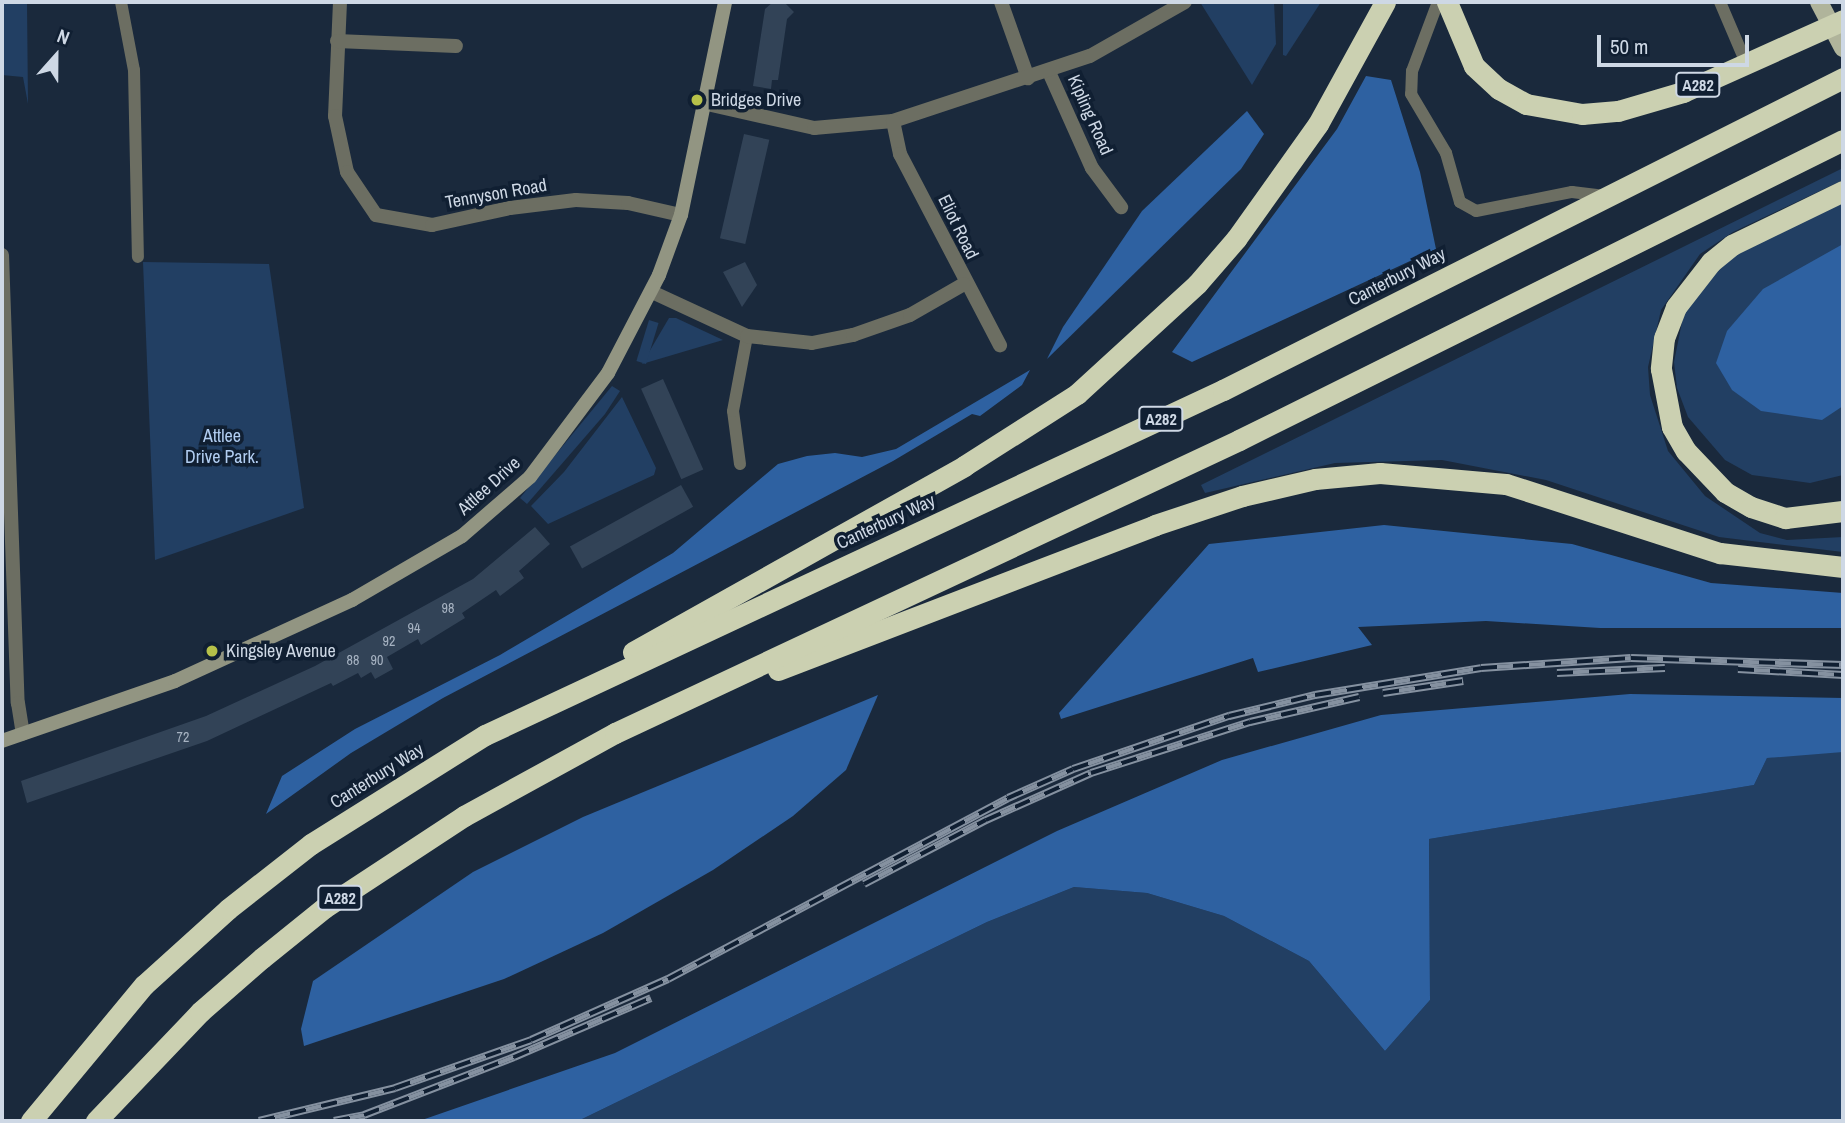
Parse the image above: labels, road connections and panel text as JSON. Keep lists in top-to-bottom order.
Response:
{
  "streets": {
    "highway": ["A282", "Canterbury Way"],
    "street": [
      "Kipling Road",
      "Tennyson Road",
      "Eliot Road",
      "Attlee Drive"
    ]
  },
  "crossings": [
    ["A282", "Canterbury Way"],
    ["Tennyson Road", "Attlee Drive"]
  ],
  "parks": ["Attlee Drive Park."],
  "places": ["Bridges Drive", "Kingsley Avenue"],
  "house_numbers": [
    "98",
    "94",
    "92",
    "88",
    "90",
    "72"
  ],
  "scale_bar": "50 m",
  "north": "top"
}
